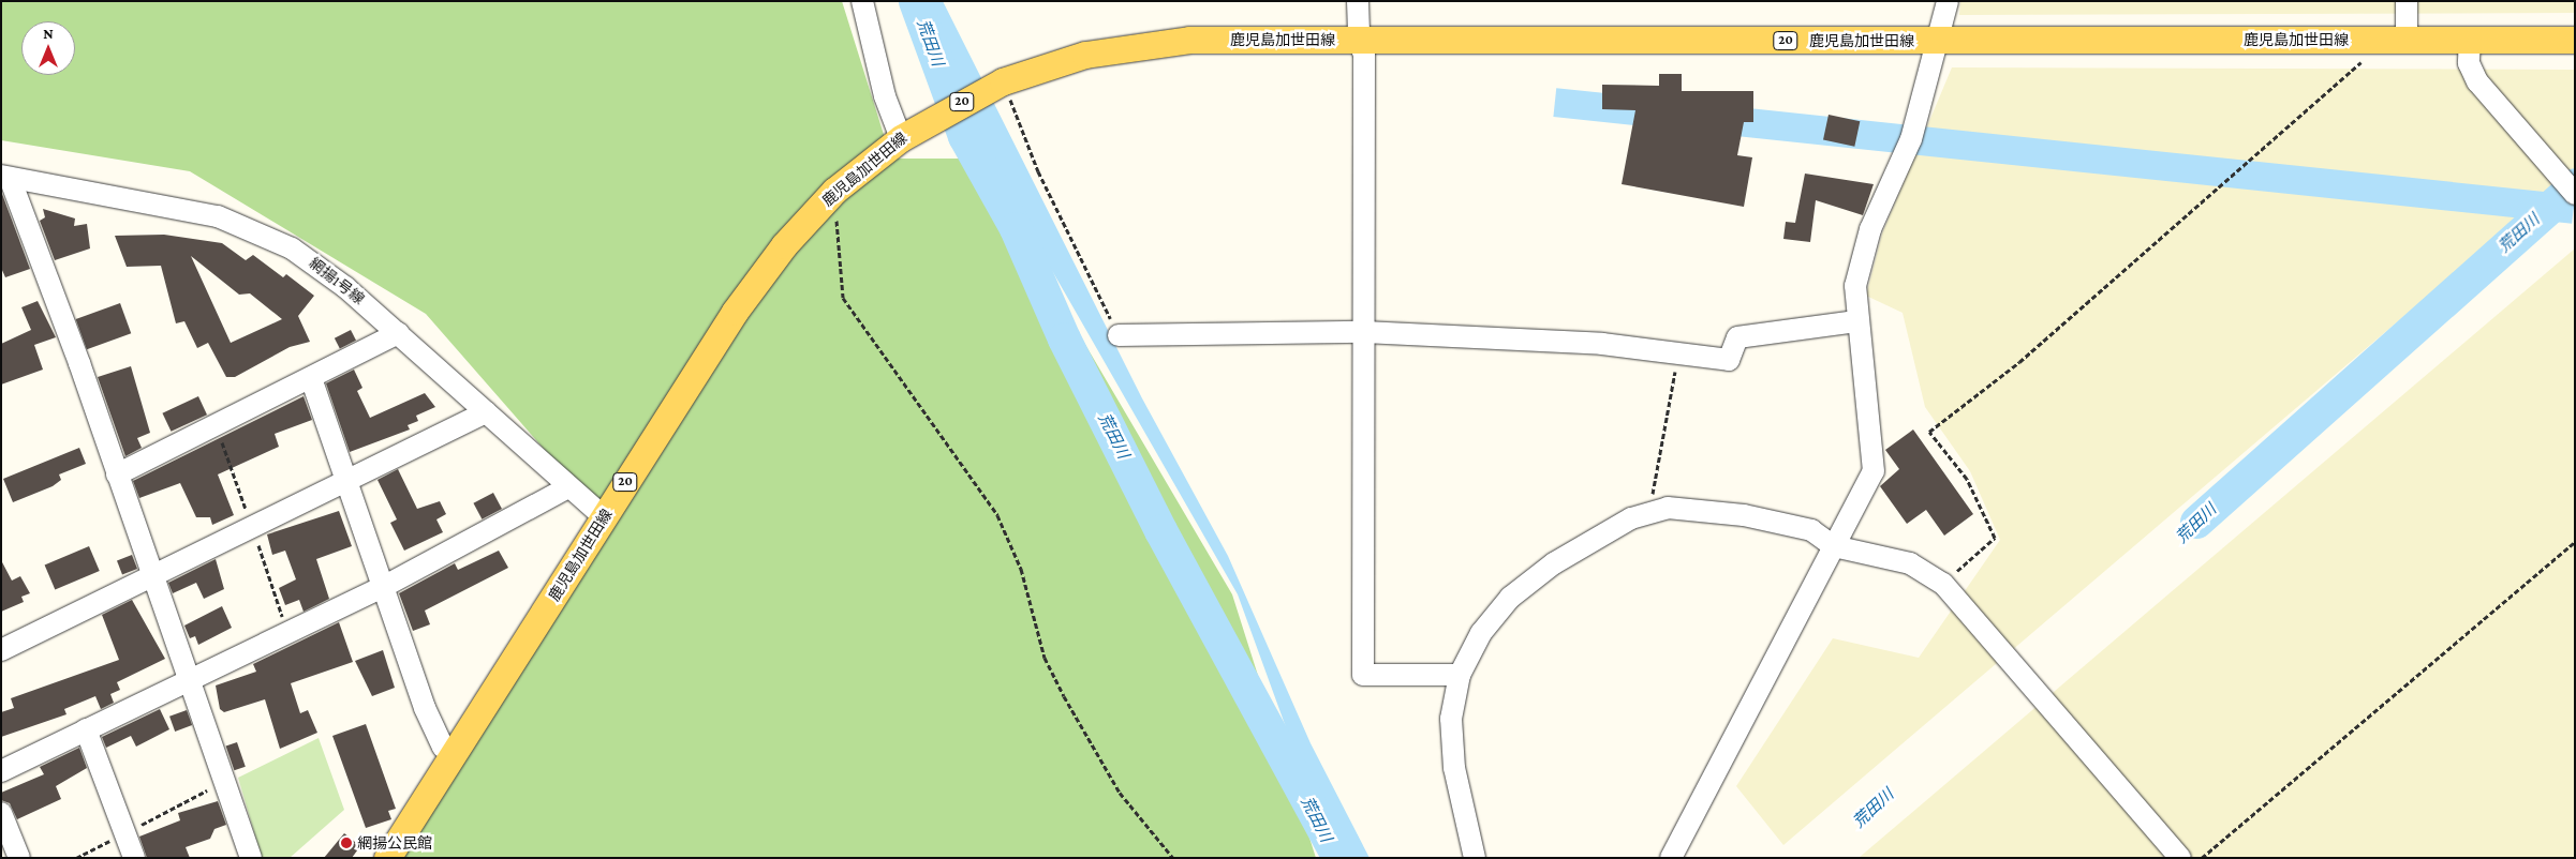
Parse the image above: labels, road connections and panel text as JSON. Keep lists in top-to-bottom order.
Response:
{
  "streets": {
    "main road": ["鹿児島加世田線", "20"],
    "street": ["網揚1号線"]
  },
  "crossings": [
    ["鹿児島加世田線", "網揚1号線"]
  ],
  "water": ["荒田川"],
  "places": ["網揚公民館"],
  "north": "top"
}
